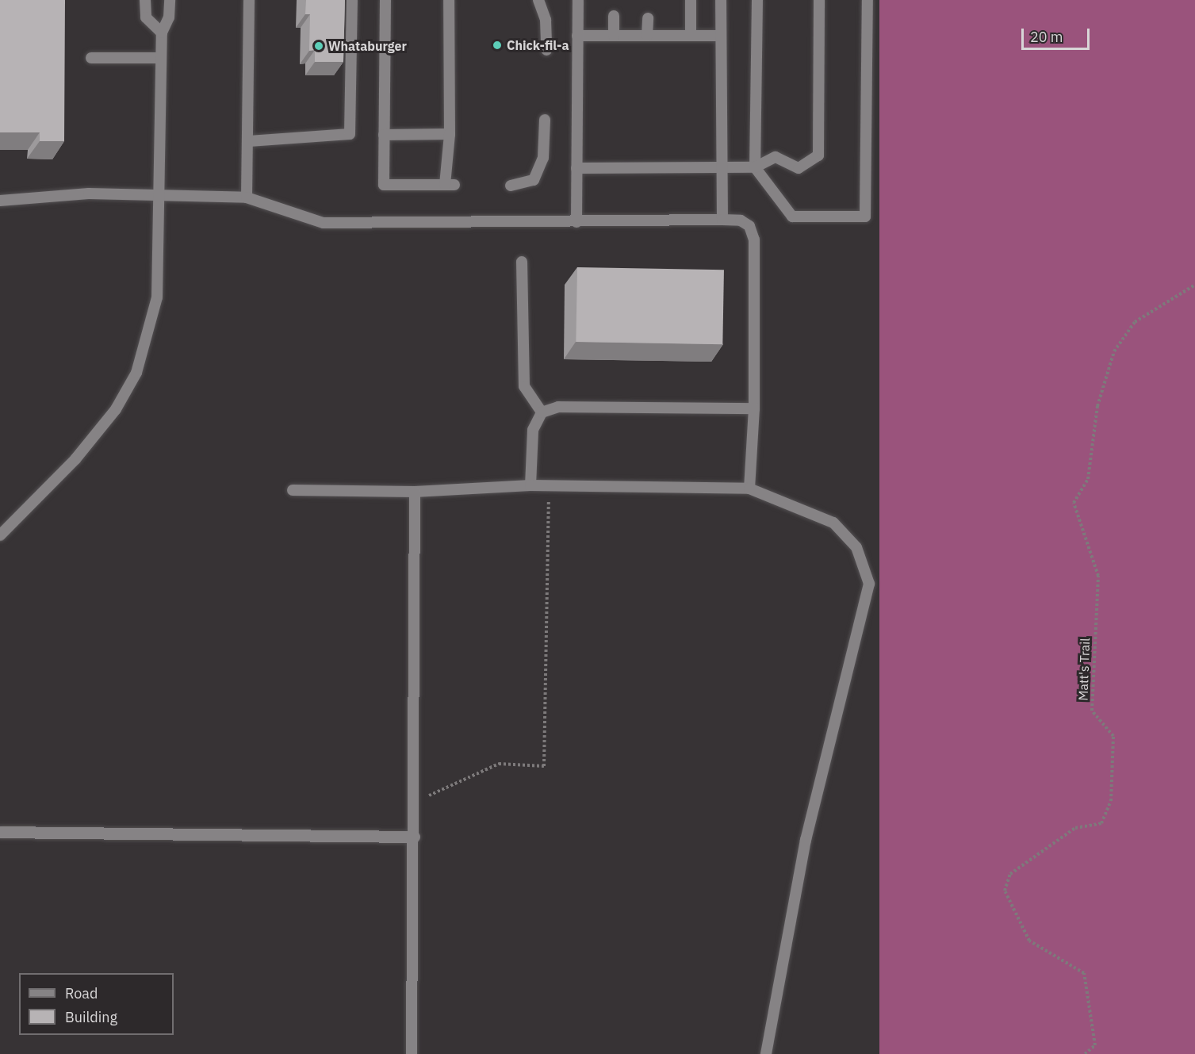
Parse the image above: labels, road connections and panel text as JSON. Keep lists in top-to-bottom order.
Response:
{
  "streets": {
    "path": ["Matt's Trail"]
  },
  "places": ["Chick-fil-a", "Whataburger"],
  "legend": ["Road", "Building"],
  "scale_bar": "20 m"
}
